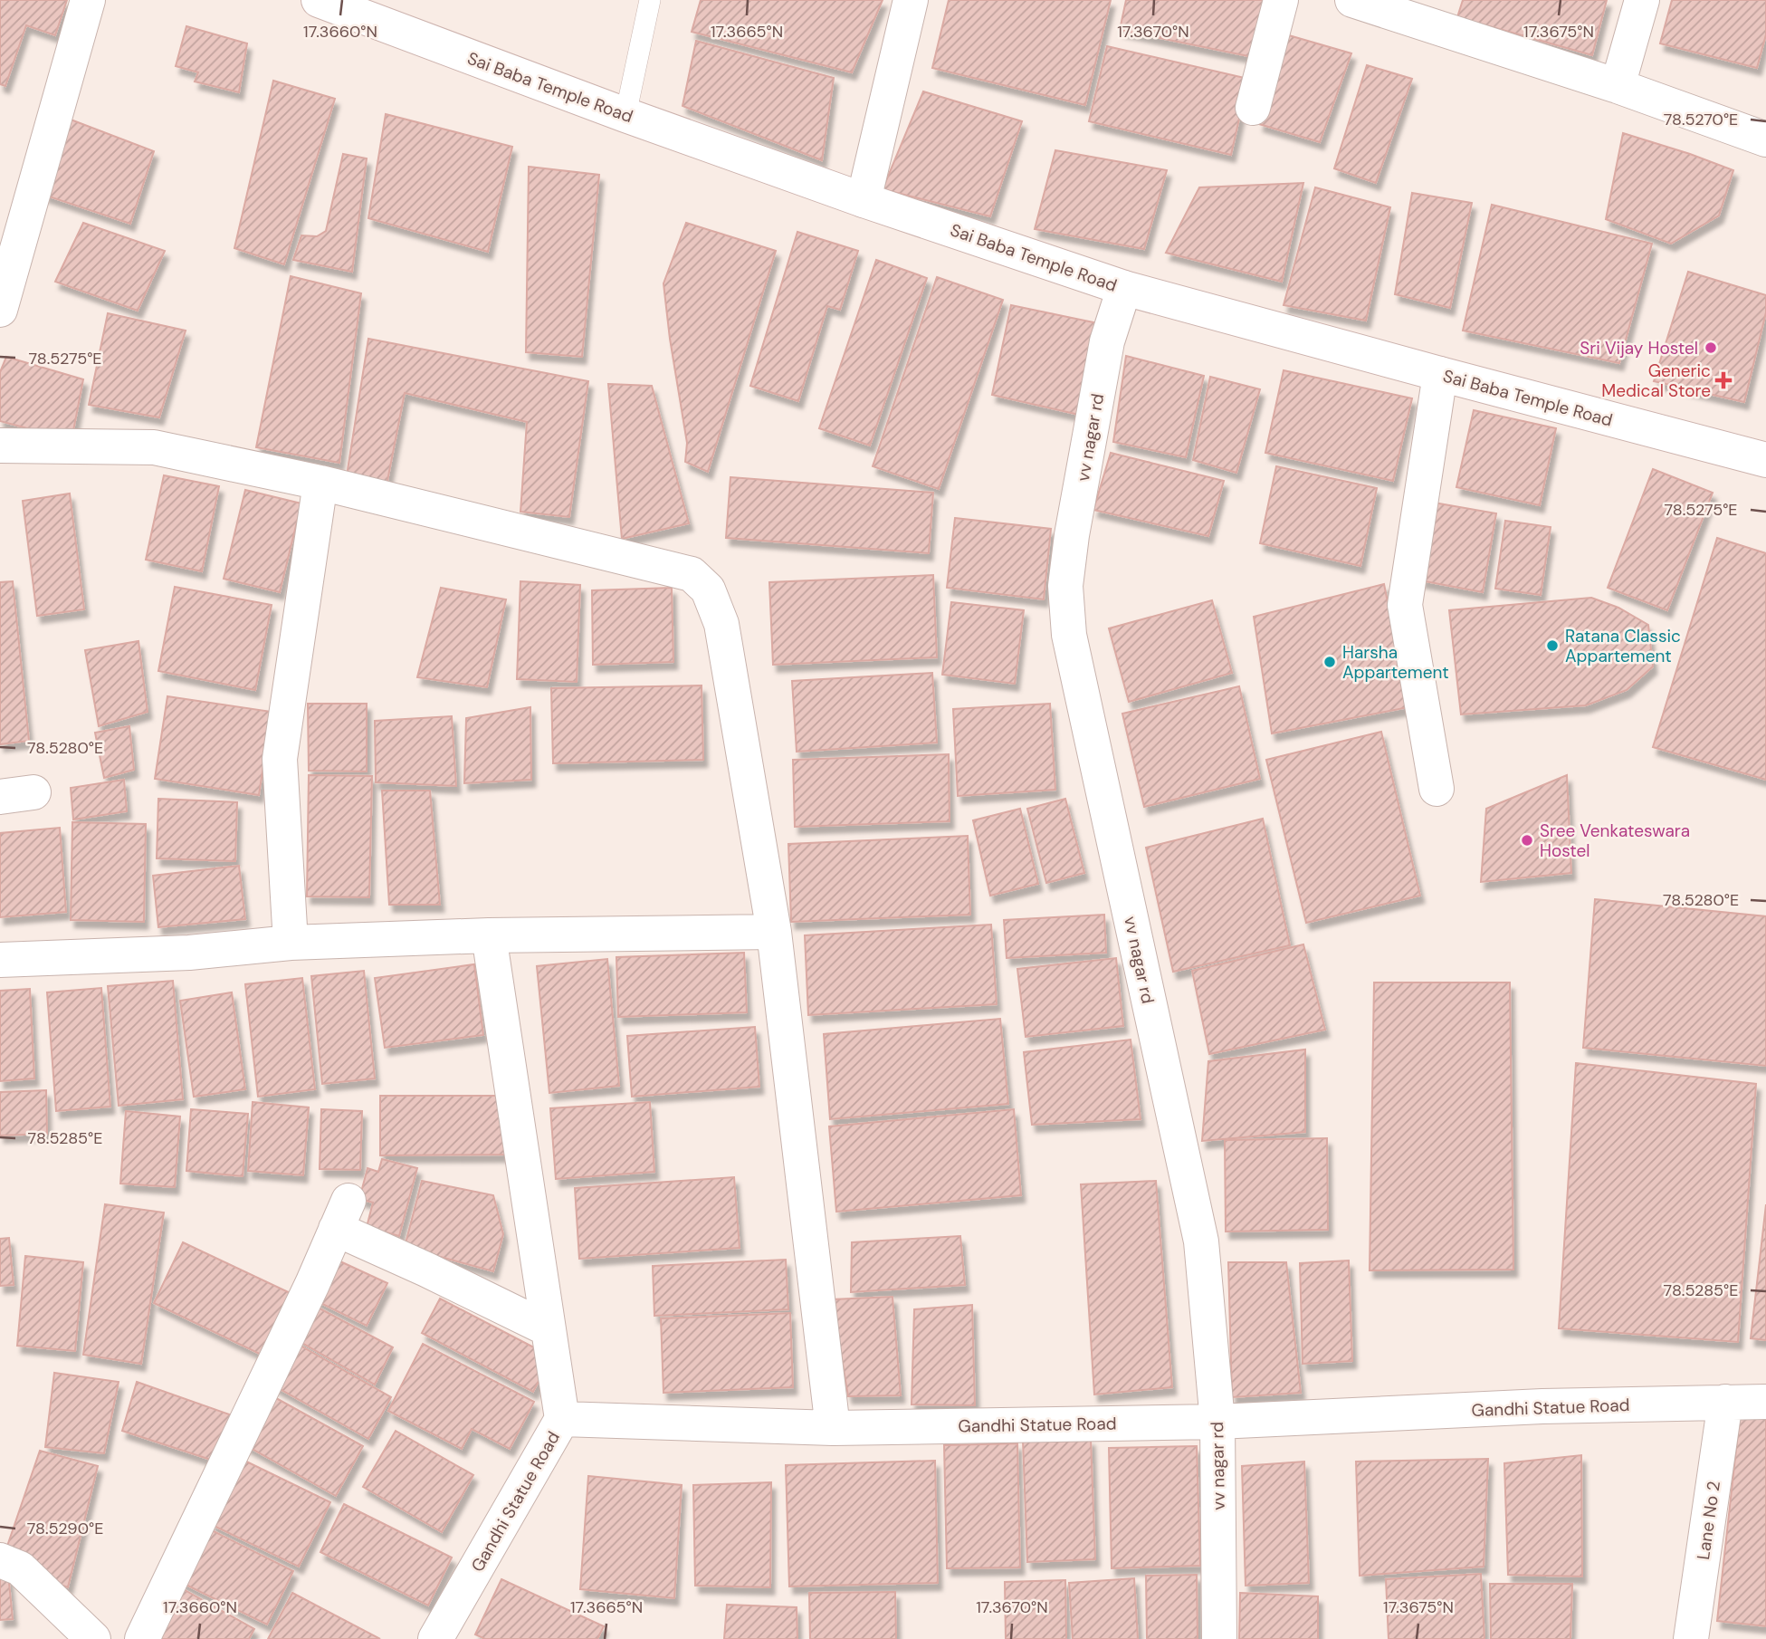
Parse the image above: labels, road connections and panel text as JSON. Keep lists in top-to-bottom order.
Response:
{
  "streets": {
    "street": [
      "Sai Baba Temple Road",
      "vv nagar rd",
      "Gandhi Statue Road",
      "Lane No 2"
    ]
  },
  "crossings": [
    ["Sai Baba Temple Road", "vv nagar rd"],
    ["vv nagar rd", "Gandhi Statue Road"],
    ["Gandhi Statue Road", "Lane No 2"]
  ],
  "places": {
    "other": [
      "Sri Vijay Hostel",
      "Ratana Classic Appartement",
      "Harsha Appartement",
      "Sree Venkateswara Hostel"
    ],
    "health": ["Generic Medical Store"]
  },
  "coordinates": [
    "17.3660°N",
    "17.3665°N",
    "17.3670°N",
    "17.3675°N",
    "78.5270°E",
    "78.5275°E",
    "78.5280°E",
    "78.5285°E",
    "78.5290°E"
  ]
}
